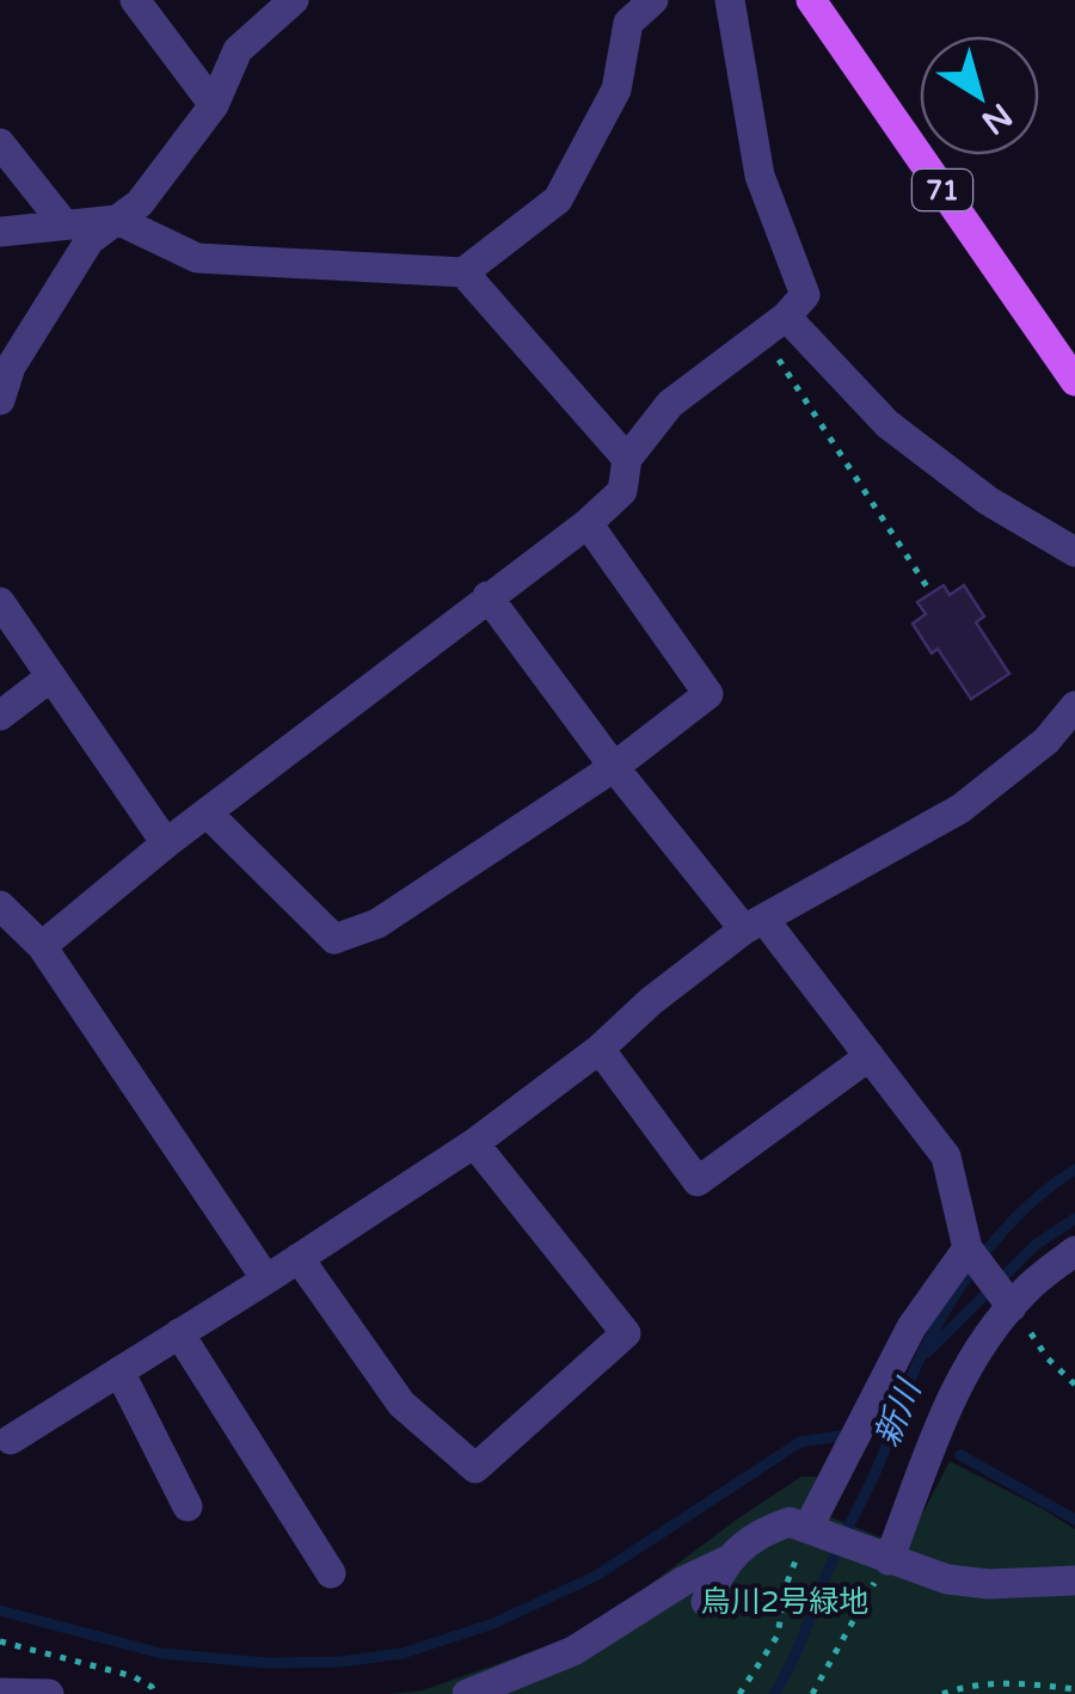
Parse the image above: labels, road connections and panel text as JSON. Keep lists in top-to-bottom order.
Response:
{
  "streets": {
    "main road": ["71"]
  },
  "water": ["新川"],
  "parks": ["烏川2号緑地"],
  "north": "bottom right"
}
